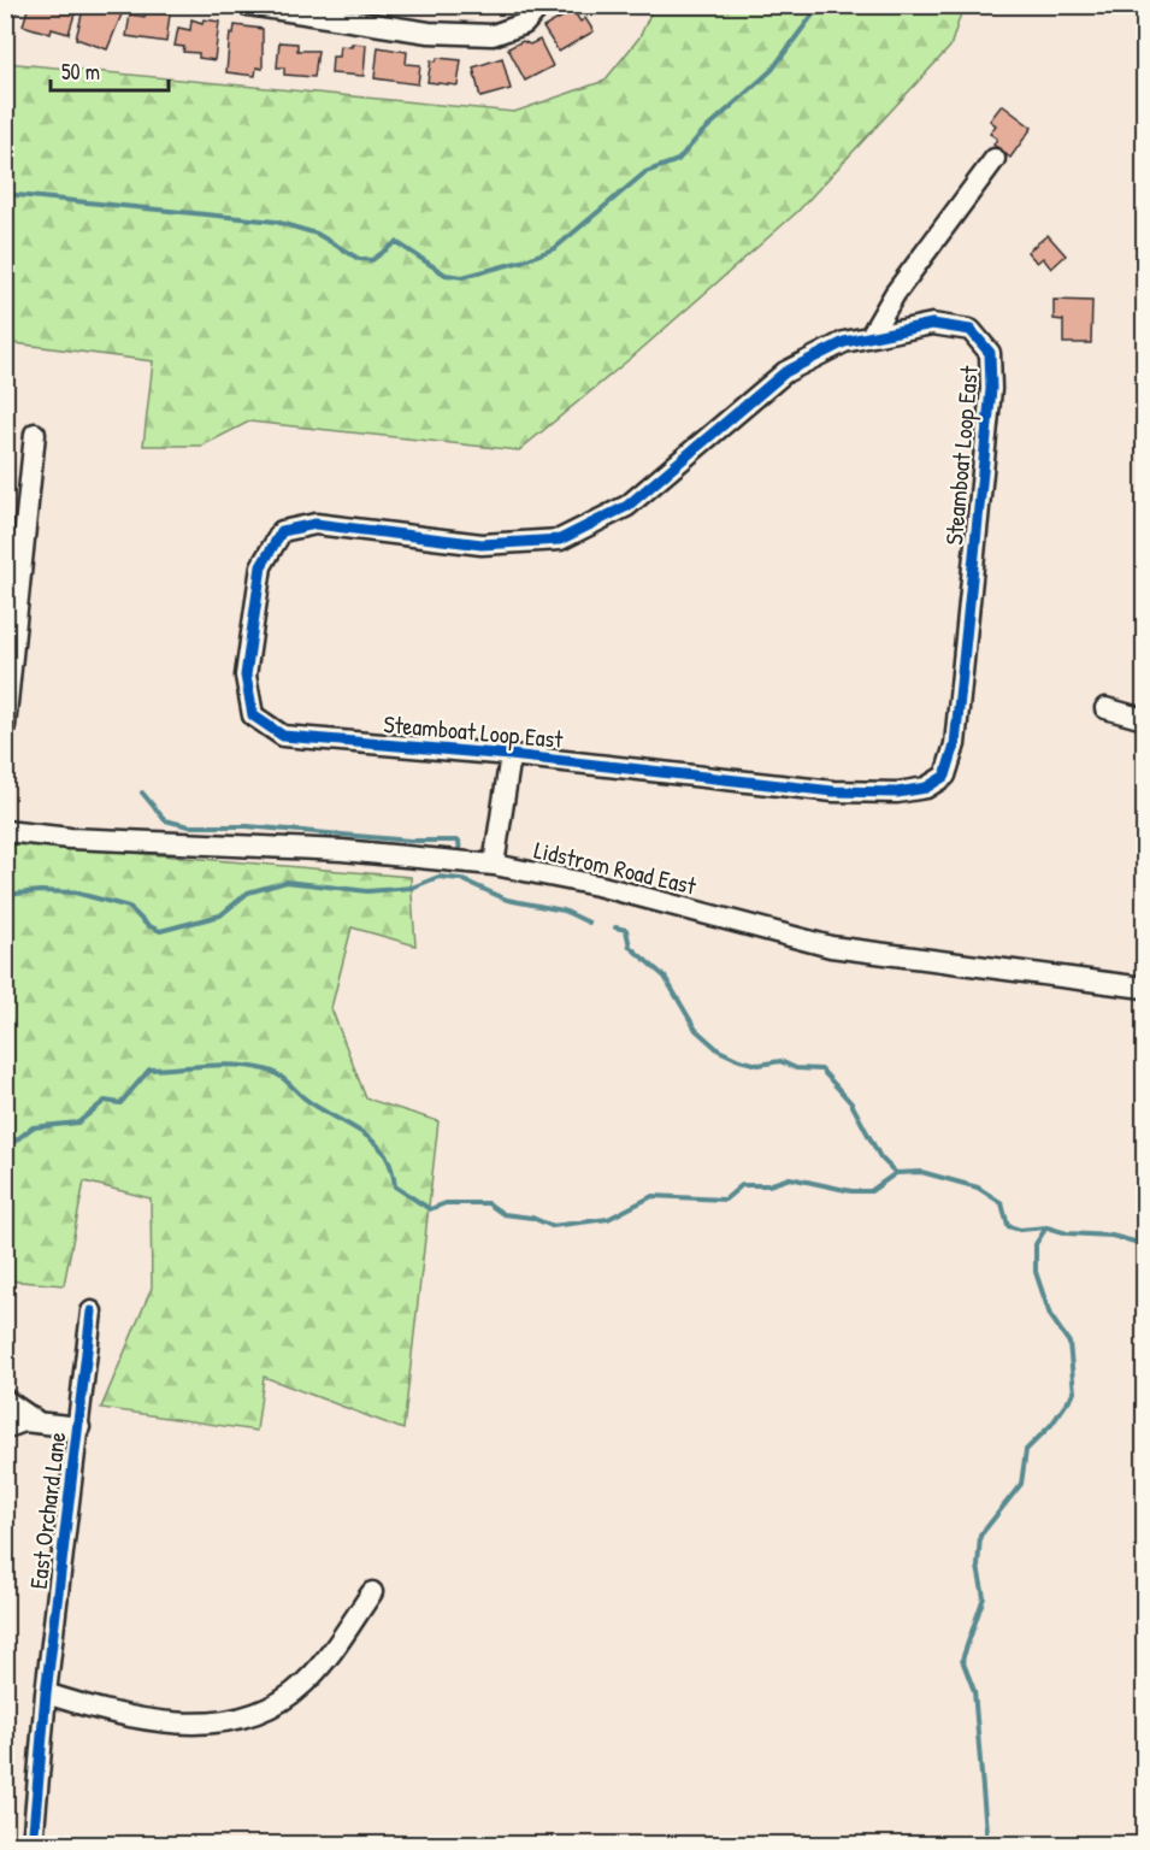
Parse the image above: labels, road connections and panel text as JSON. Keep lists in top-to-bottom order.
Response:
{
  "streets": {
    "street": ["Steamboat Loop East", "Lidstrom Road East", "East Orchard Lane"]
  },
  "scale_bar": "50 m"
}
